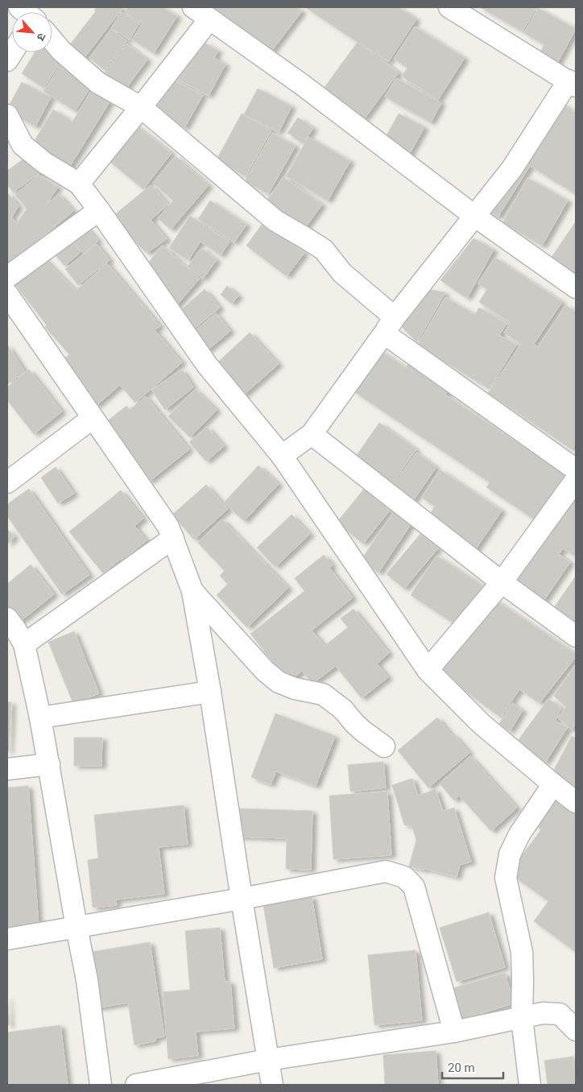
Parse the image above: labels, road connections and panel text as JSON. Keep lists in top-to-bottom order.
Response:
{
  "scale_bar": "20 m",
  "north": "bottom right"
}
